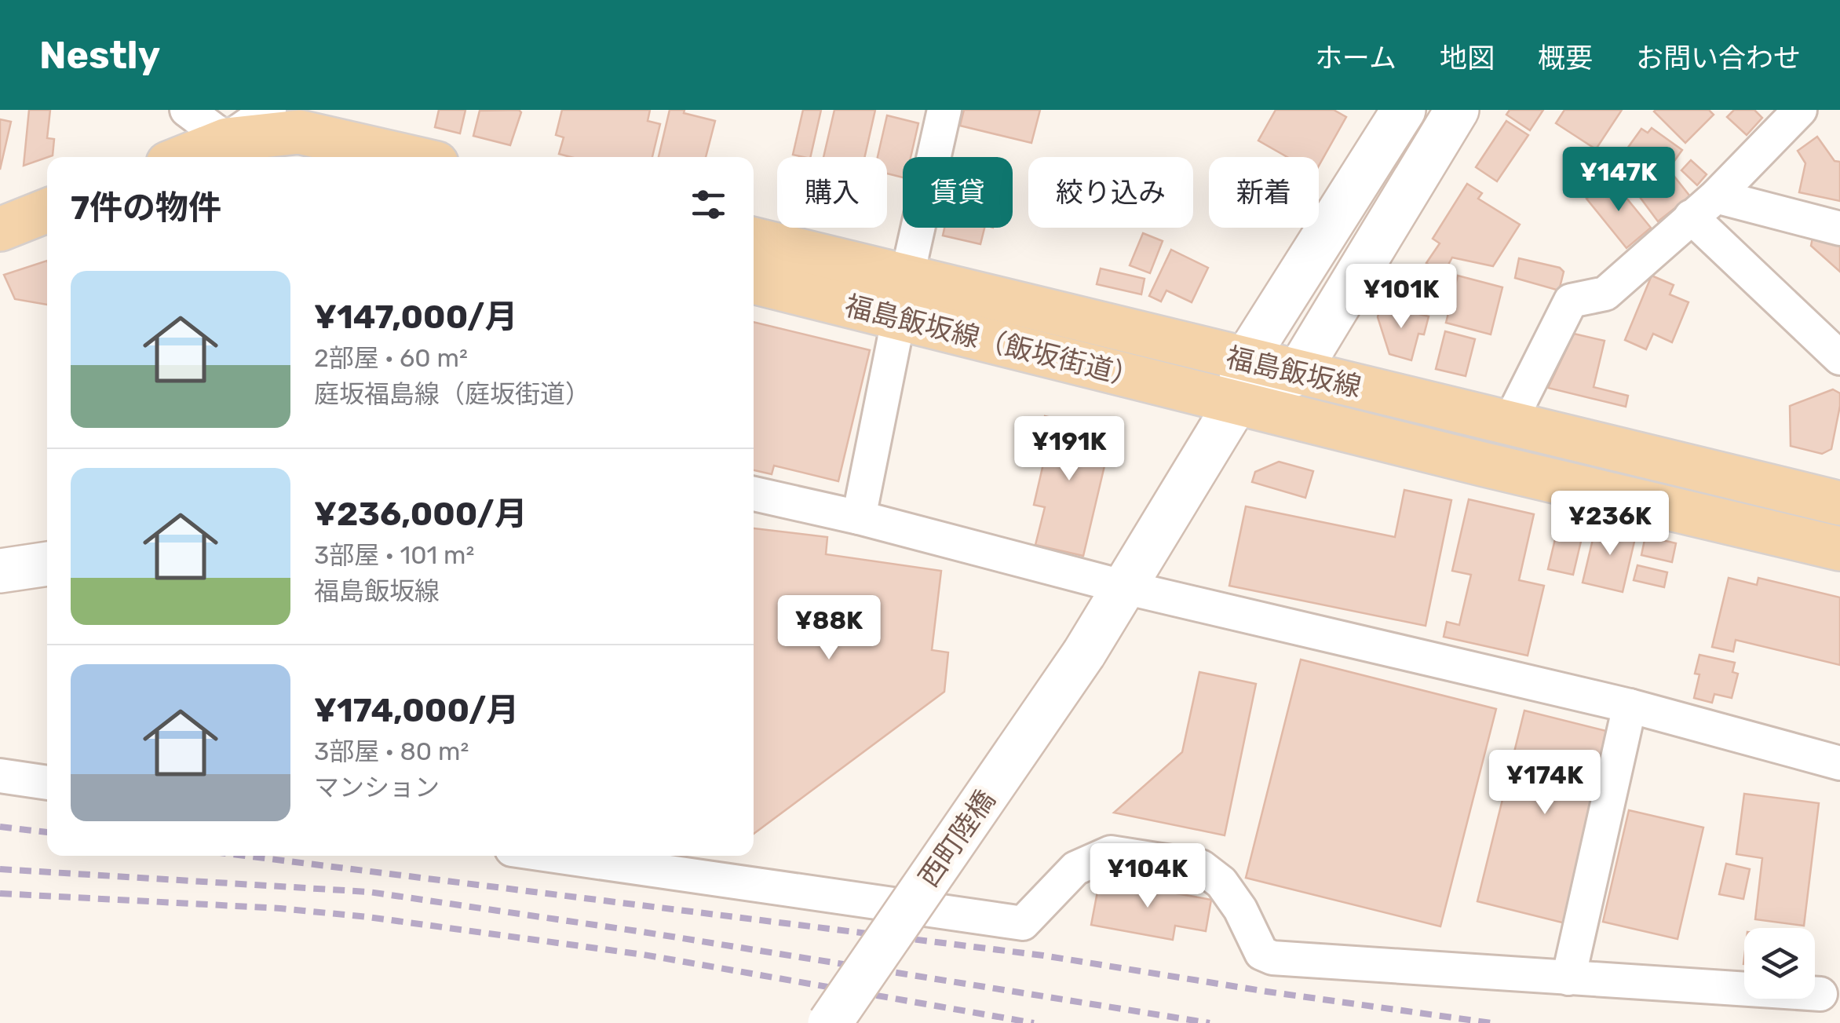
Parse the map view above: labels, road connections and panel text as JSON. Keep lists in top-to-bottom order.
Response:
{
  "streets": {
    "main road": ["福島飯坂線（飯坂街道）", "福島飯坂線", "西町陸橋"]
  },
  "crossings": [
    ["福島飯坂線（飯坂街道）", "福島飯坂線"],
    ["福島飯坂線（飯坂街道）", "西町陸橋"],
    ["福島飯坂線", "西町陸橋"]
  ],
  "page": {
    "header": "Nestly",
    "nav": [
      "ホーム",
      "地図",
      "概要",
      "お問い合わせ"
    ],
    "price": [
      "¥147K",
      "¥101K",
      "¥191K",
      "¥236K",
      "¥88K",
      "¥174K",
      "¥104K"
    ],
    "chip": [
      "購入",
      "賃貸",
      "絞り込み",
      "新着"
    ],
    "heading": "7件の物件",
    "list": [
      {
        "name": "¥147,000/月",
        "note": "2部屋 · 60 m² · 庭坂福島線（庭坂街道）"
      },
      {
        "name": "¥236,000/月",
        "note": "3部屋 · 101 m² · 福島飯坂線"
      },
      {
        "name": "¥174,000/月",
        "note": "3部屋 · 80 m² · マンション"
      }
    ]
  }
}
